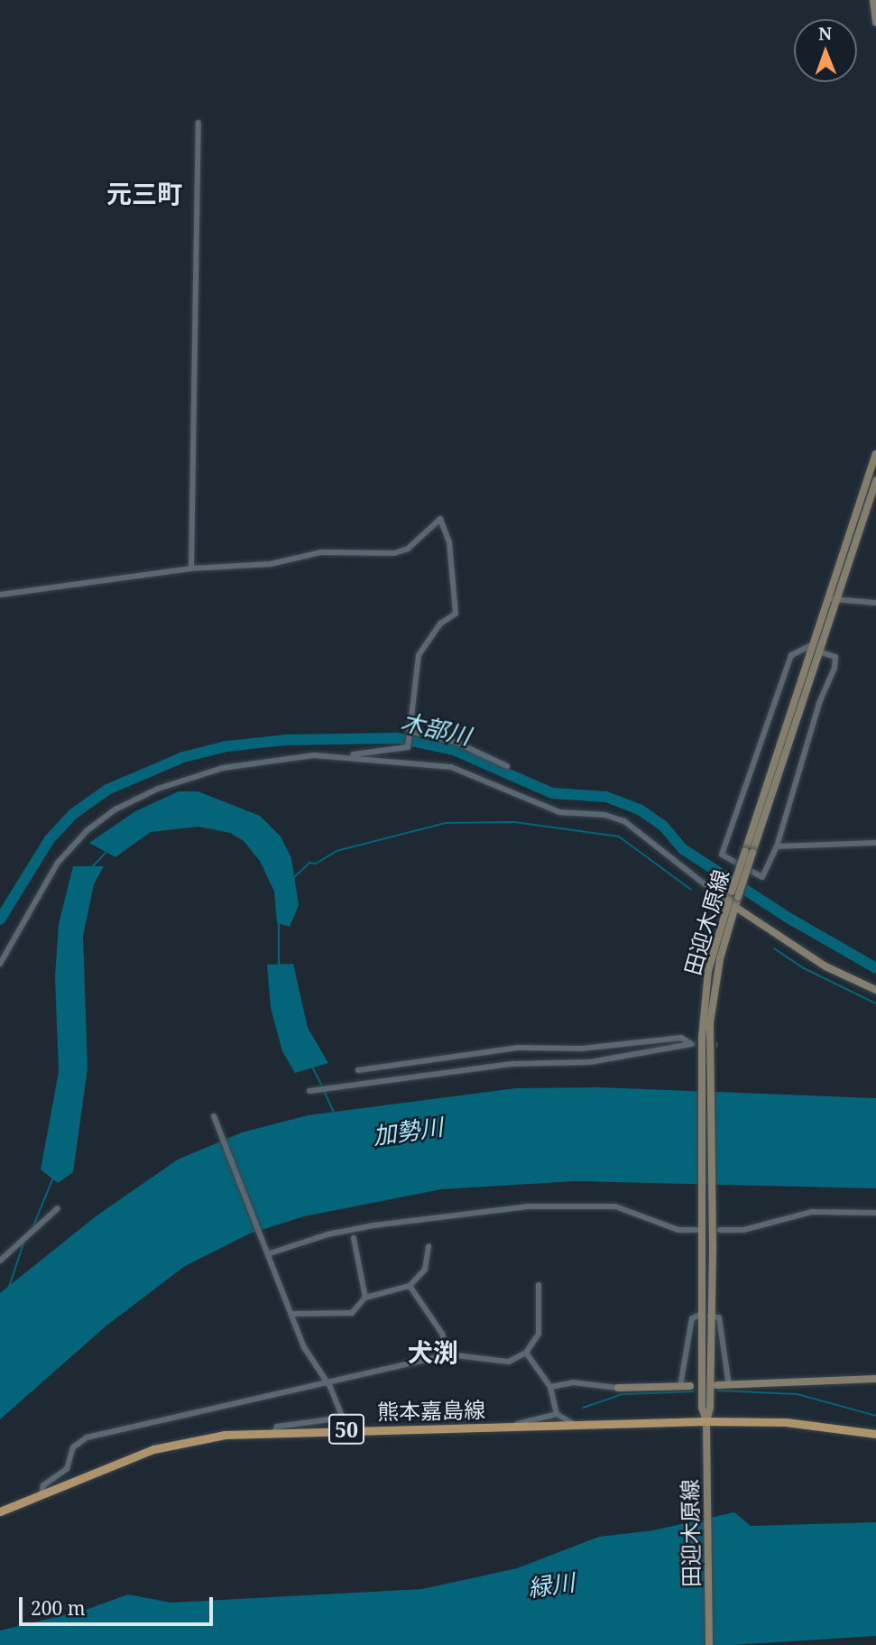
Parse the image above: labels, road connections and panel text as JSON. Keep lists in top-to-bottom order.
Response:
{
  "streets": {
    "main road": ["田迎木原線", "熊本嘉島線", "50"]
  },
  "crossings": [
    ["田迎木原線", "熊本嘉島線"]
  ],
  "districts": ["元三町", "犬渕"],
  "water": ["木部川", "加勢川", "緑川"],
  "scale_bar": "200 m",
  "north": "top"
}
